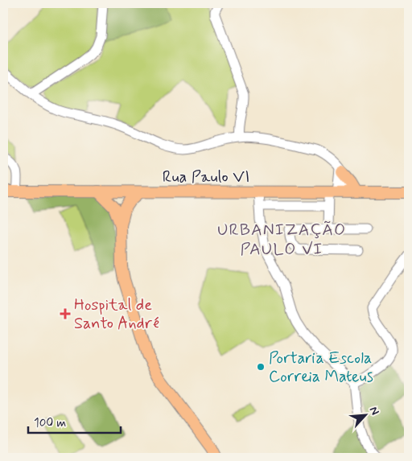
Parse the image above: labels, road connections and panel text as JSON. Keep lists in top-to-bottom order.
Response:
{
  "streets": {
    "main road": ["Rua Paulo VI"]
  },
  "districts": ["URBANIZAÇÃO PAULO VI"],
  "places": {
    "health": ["Hospital de Santo André"],
    "other": ["Portaria Escola Correia Mateus"]
  },
  "scale_bar": "100 m",
  "north": "top right"
}
